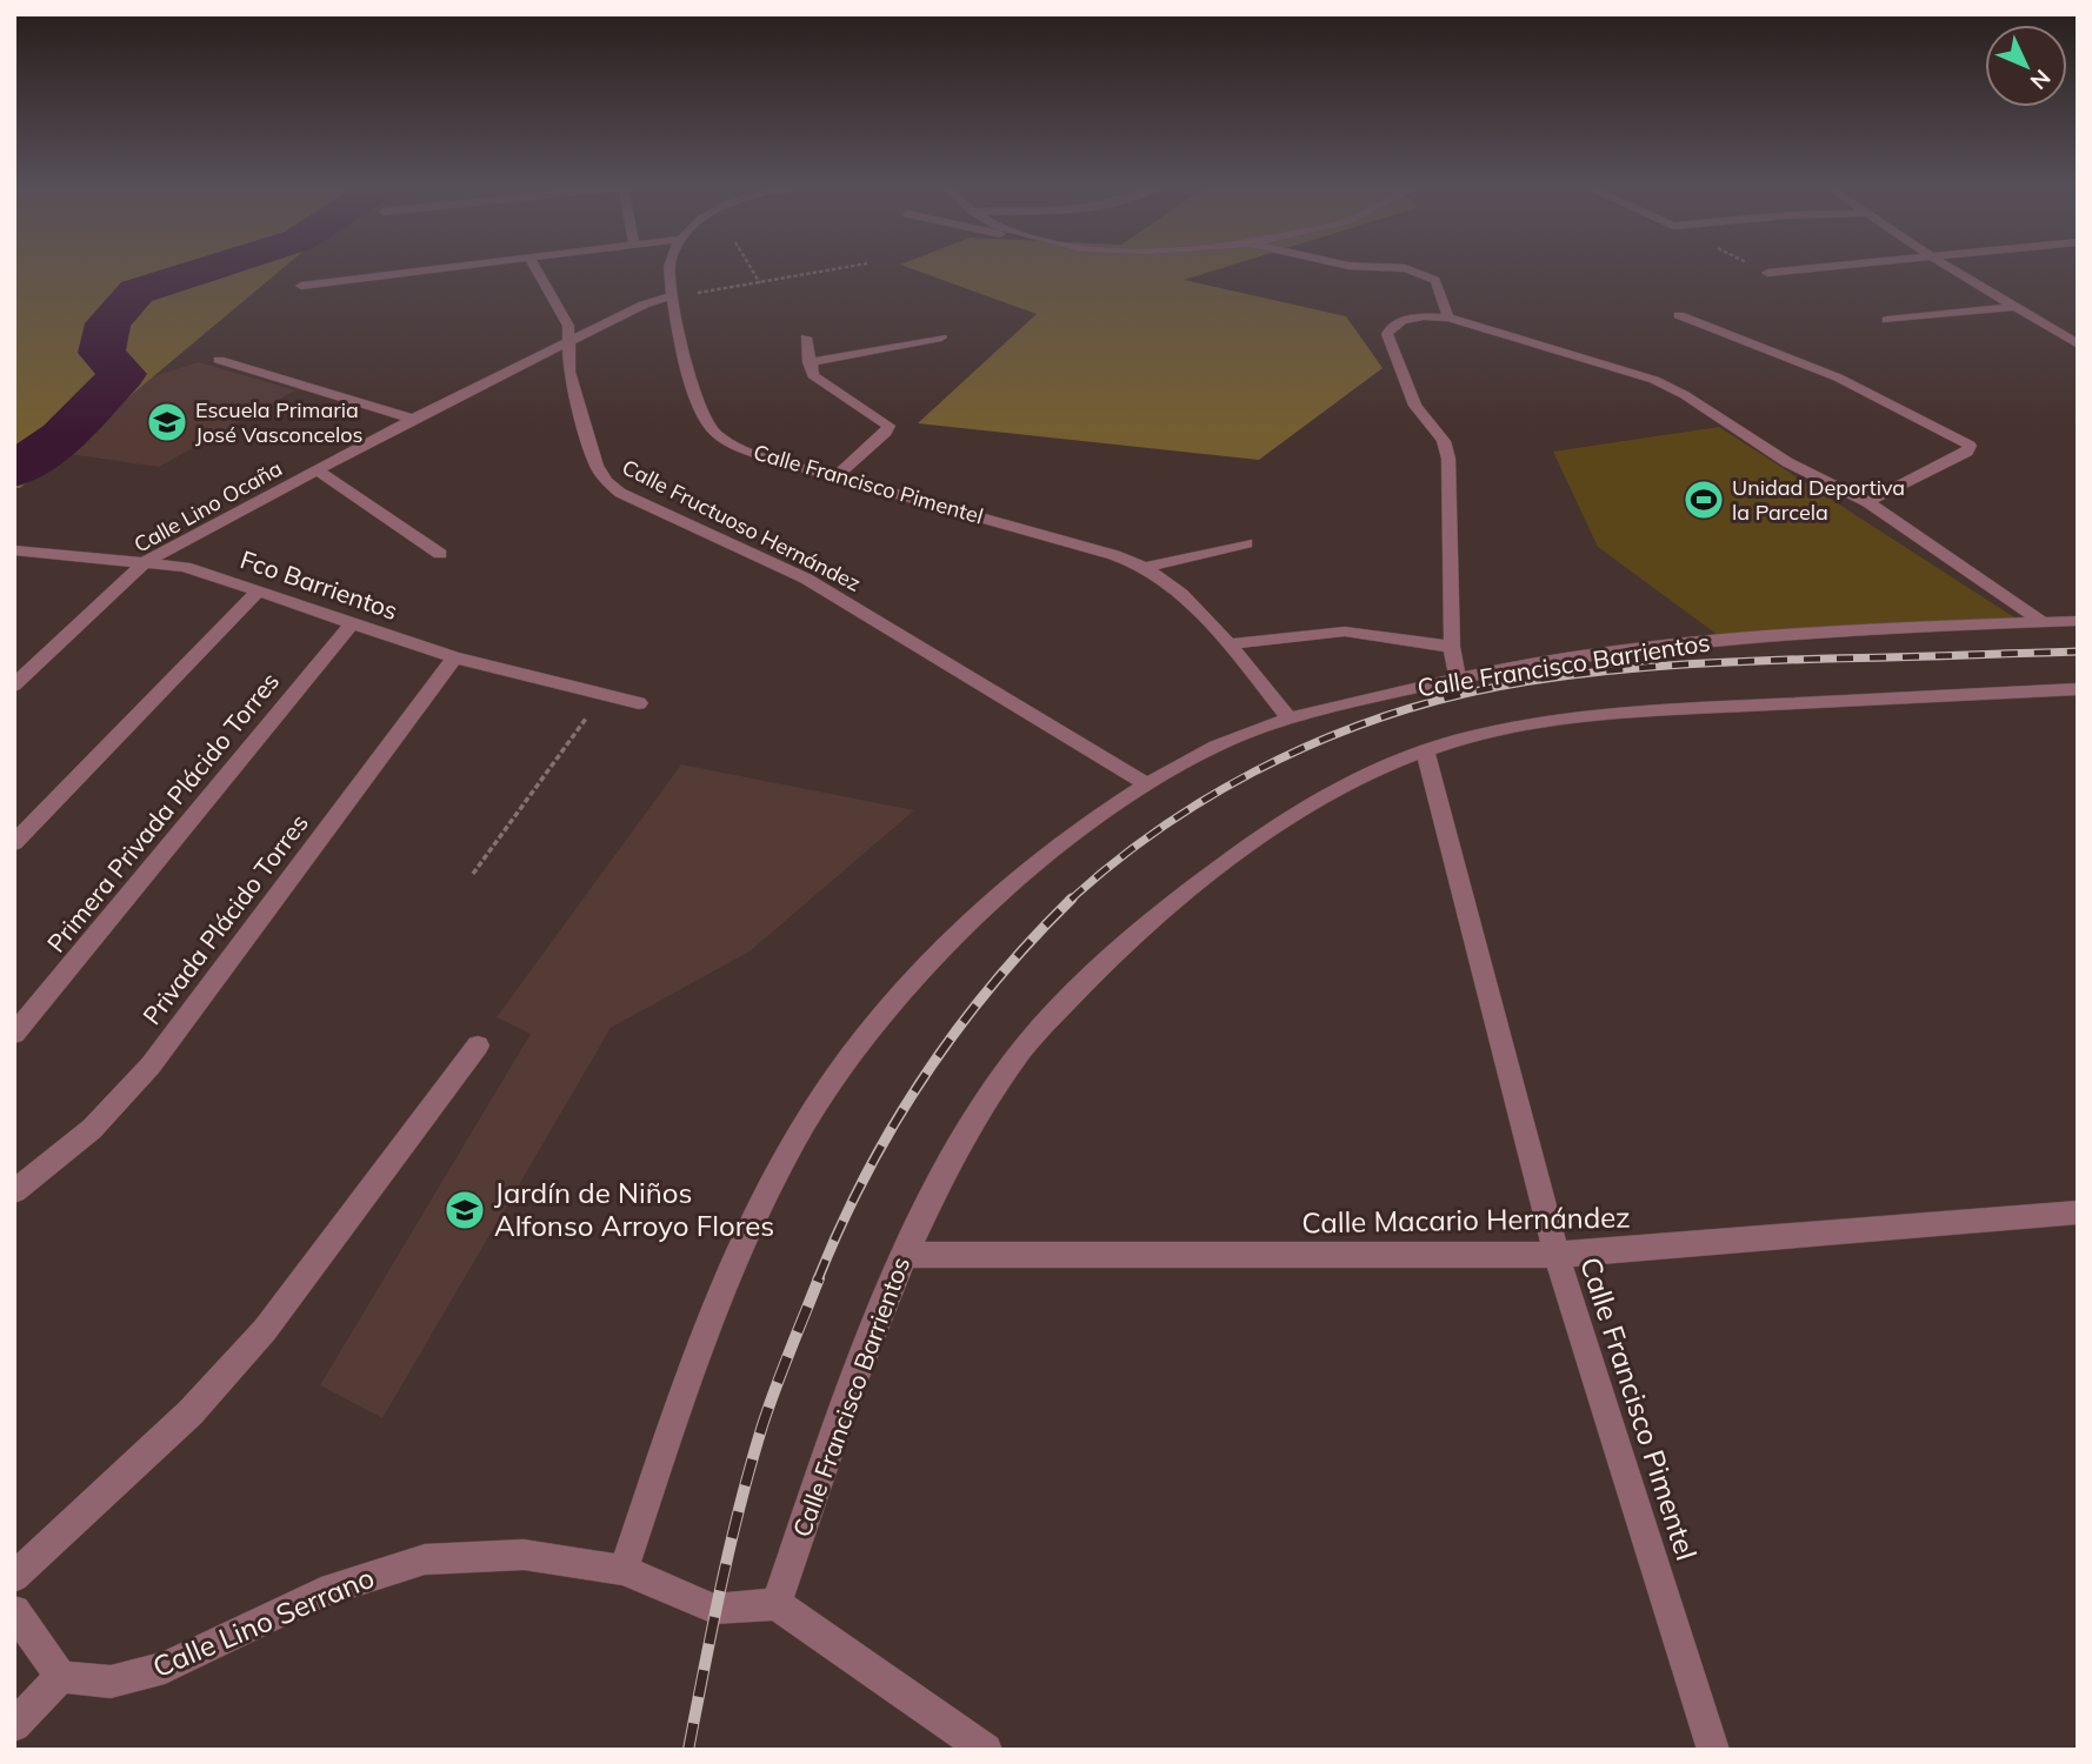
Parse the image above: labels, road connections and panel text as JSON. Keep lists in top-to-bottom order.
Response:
{
  "streets": {
    "street": [
      "Calle Francisco Pimentel",
      "Calle Lino Ocaña",
      "Calle Fructuoso Hernández",
      "Fco Barrientos",
      "Calle Francisco Barrientos",
      "Primera Privada Plácido Torres",
      "Privada Plácido Torres",
      "Calle Macario Hernández",
      "Calle Lino Serrano"
    ]
  },
  "crossings": [
    ["Calle Francisco Pimentel", "Calle Lino Ocaña"],
    ["Calle Francisco Pimentel", "Calle Francisco Barrientos"],
    ["Calle Francisco Pimentel", "Calle Macario Hernández"],
    ["Calle Lino Ocaña", "Calle Fructuoso Hernández"],
    ["Calle Lino Ocaña", "Fco Barrientos"],
    ["Calle Fructuoso Hernández", "Calle Francisco Barrientos"],
    ["Fco Barrientos", "Primera Privada Plácido Torres"],
    ["Fco Barrientos", "Privada Plácido Torres"],
    ["Calle Francisco Barrientos", "Calle Macario Hernández"],
    ["Calle Francisco Barrientos", "Calle Lino Serrano"]
  ],
  "places": {
    "school or university": ["Escuela Primaria José Vasconcelos", "Jardín de Niños Alfonso Arroyo Flores"],
    "sports": ["Unidad Deportiva la Parcela"]
  },
  "north": "bottom right"
}
